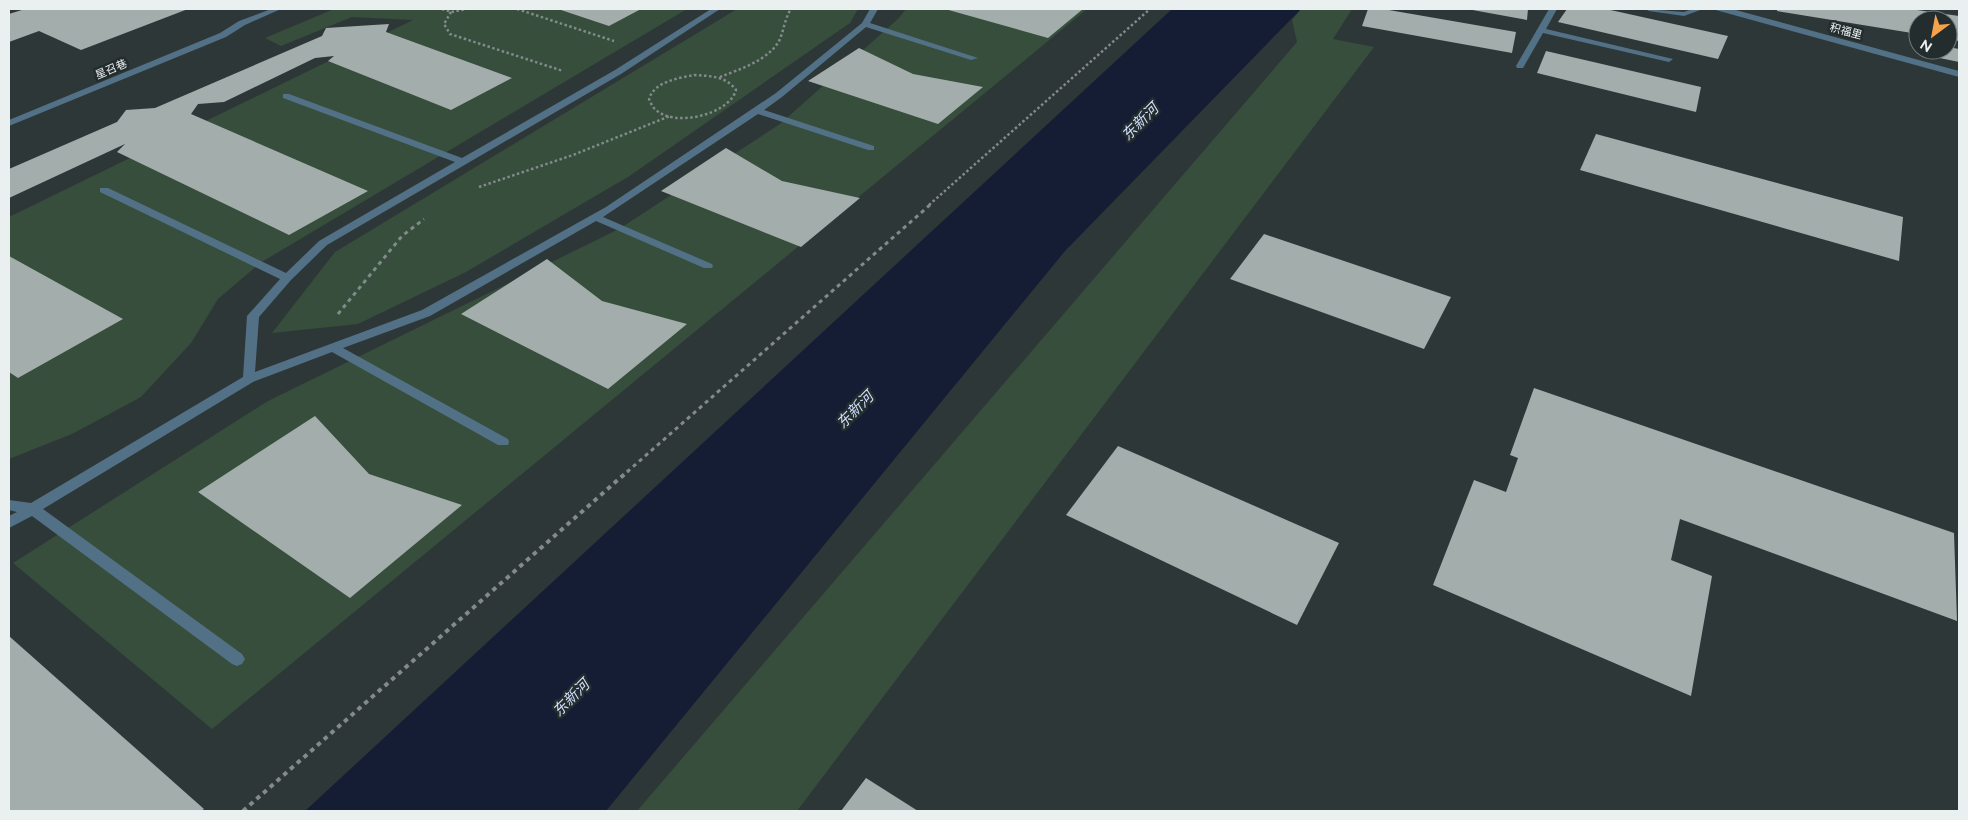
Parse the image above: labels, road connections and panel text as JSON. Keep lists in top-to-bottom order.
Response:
{
  "streets": {
    "street": ["积福里", "星召巷"]
  },
  "water": ["东新河"],
  "north": "bottom left"
}
